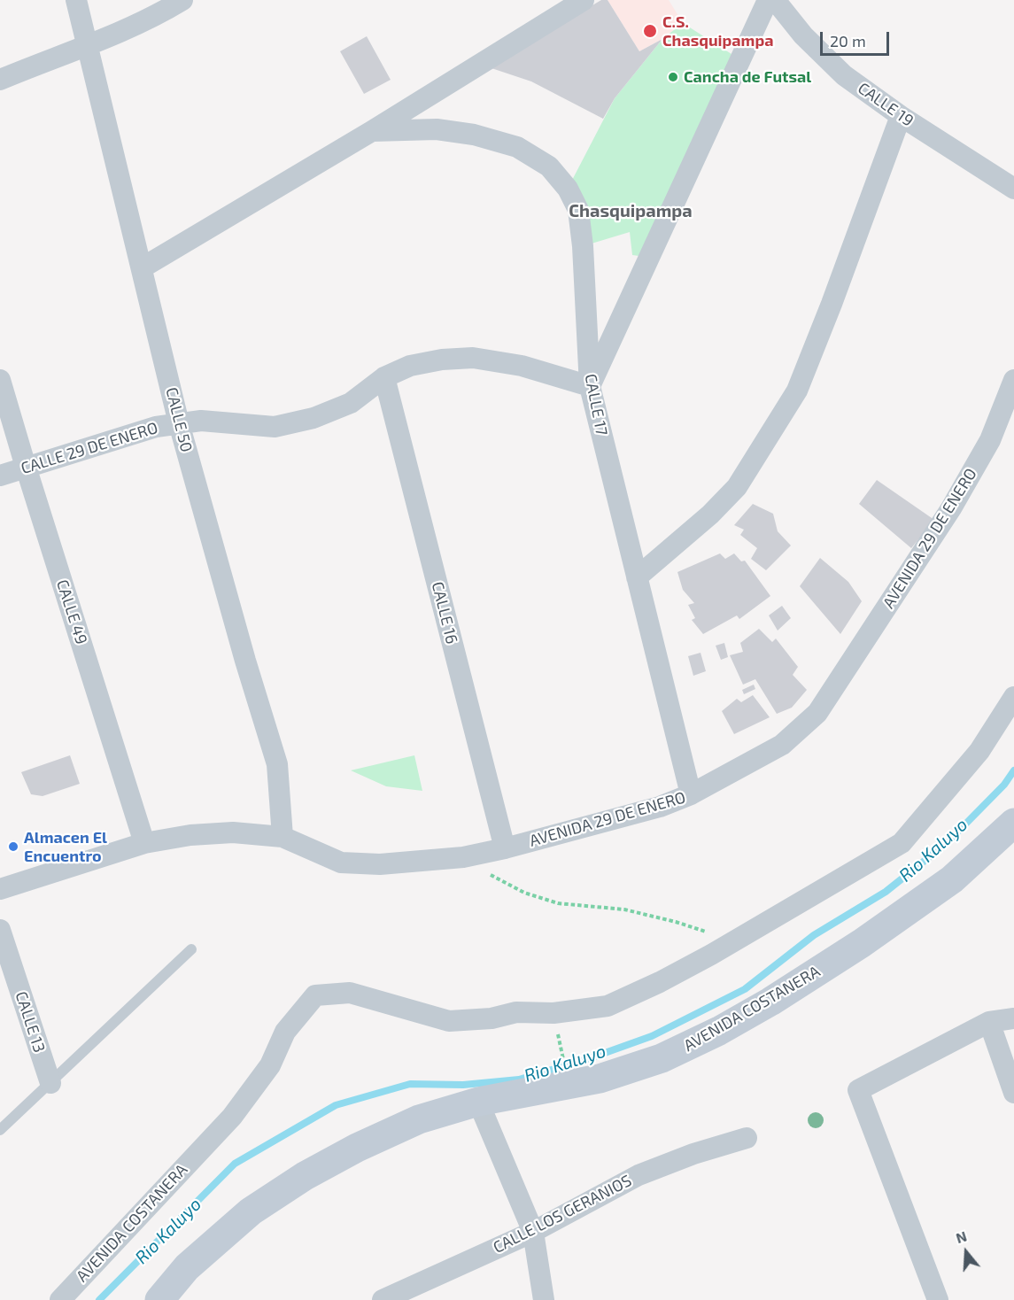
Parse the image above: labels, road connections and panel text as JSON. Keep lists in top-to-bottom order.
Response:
{
  "streets": {
    "main road": ["AVENIDA COSTANERA"],
    "street": [
      "CALLE 19",
      "CALLE 17",
      "CALLE 50",
      "CALLE 29 DE ENERO",
      "AVENIDA 29 DE ENERO",
      "CALLE 49",
      "CALLE 16",
      "CALLE 13",
      "CALLE LOS GERANIOS"
    ]
  },
  "crossings": [
    ["CALLE 17", "CALLE 29 DE ENERO"],
    ["CALLE 17", "AVENIDA 29 DE ENERO"],
    ["CALLE 50", "CALLE 29 DE ENERO"],
    ["CALLE 50", "AVENIDA 29 DE ENERO"],
    ["CALLE 29 DE ENERO", "CALLE 49"],
    ["CALLE 29 DE ENERO", "CALLE 16"],
    ["AVENIDA 29 DE ENERO", "CALLE 49"],
    ["AVENIDA 29 DE ENERO", "CALLE 16"]
  ],
  "districts": ["Chasquipampa"],
  "water": ["Rio Kaluyo"],
  "places": ["C.S. Chasquipampa", "Cancha de Futsal", "Almacen El Encuentro"],
  "scale_bar": "20 m",
  "north": "top"
}
